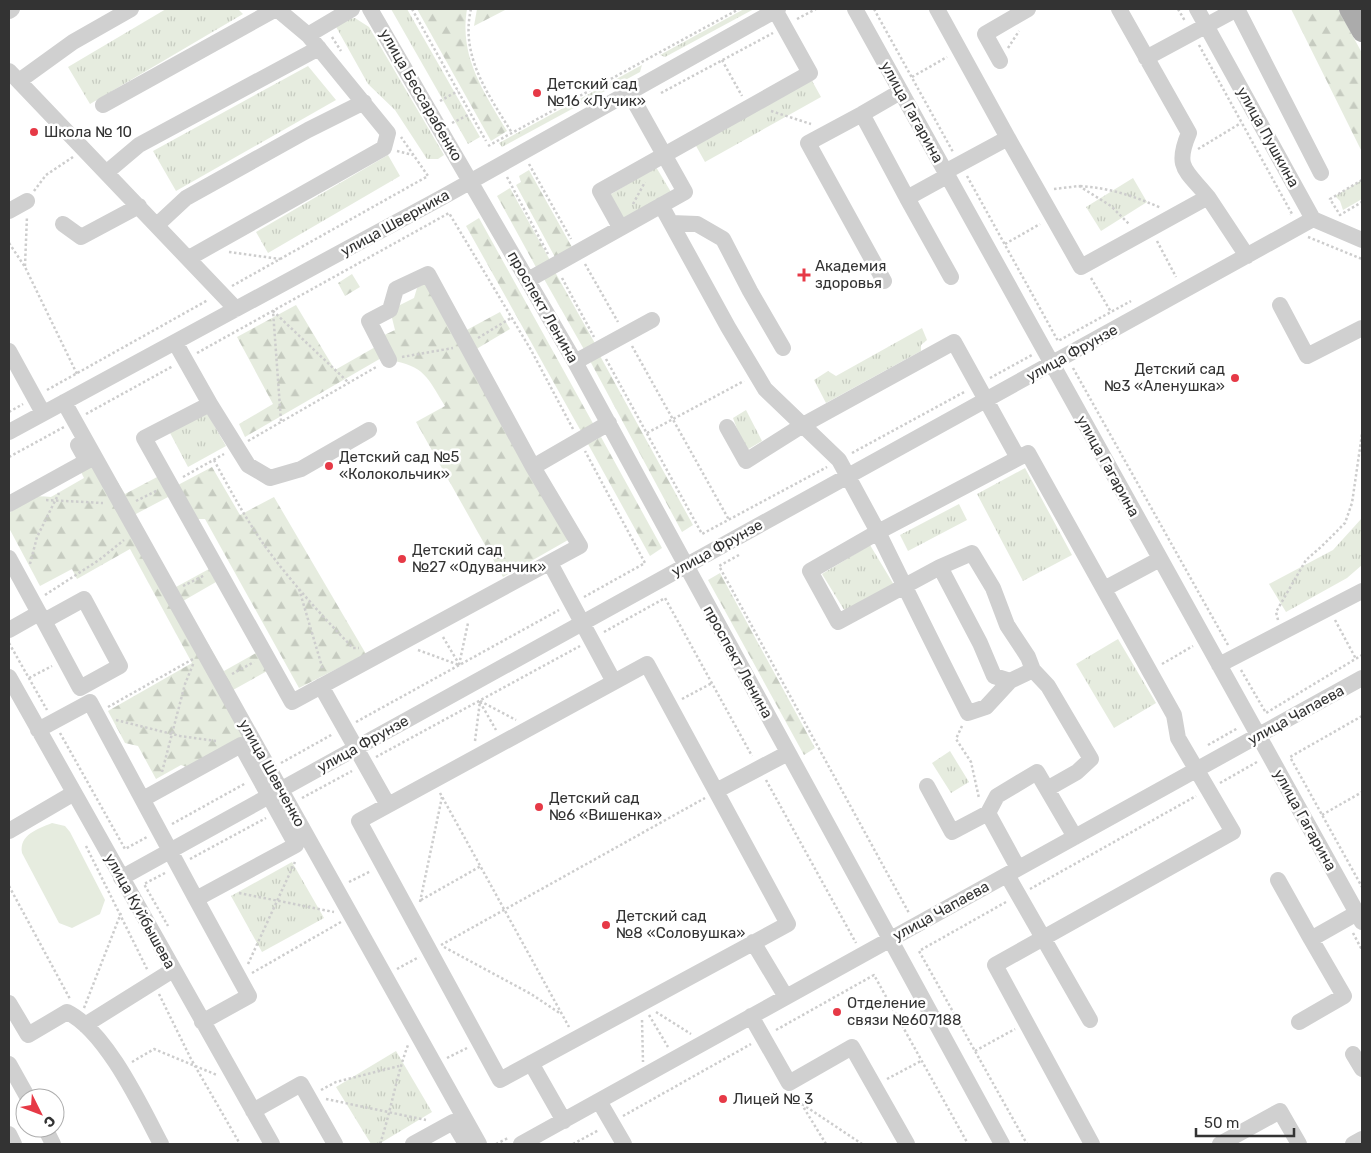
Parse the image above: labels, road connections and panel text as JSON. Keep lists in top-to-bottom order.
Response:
{
  "streets": {
    "street": [
      "улица Бессарабенко",
      "улица Гагарина",
      "улица Пушкина",
      "улица Шверника",
      "проспект Ленина",
      "улица Фрунзе",
      "улица Чапаева",
      "улица Шевченко",
      "улица Куйбышева"
    ]
  },
  "crossings": [
    ["улица Бессарабенко", "улица Шверника"],
    ["улица Бессарабенко", "проспект Ленина"],
    ["улица Гагарина", "улица Фрунзе"],
    ["улица Гагарина", "улица Чапаева"],
    ["улица Пушкина", "улица Фрунзе"],
    ["улица Шверника", "проспект Ленина"],
    ["улица Шверника", "улица Шевченко"],
    ["проспект Ленина", "улица Фрунзе"],
    ["проспект Ленина", "улица Чапаева"],
    ["улица Фрунзе", "улица Шевченко"],
    ["улица Фрунзе", "улица Куйбышева"]
  ],
  "places": {
    "other": [
      "Детский сад №16 «Лучик»",
      "Школа № 10",
      "Детский сад №3 «Аленушка»",
      "Детский сад №5 «Колокольчик»",
      "Детский сад №27 «Одуванчик»",
      "Детский сад №6 «Вишенка»",
      "Детский сад №8 «Соловушка»",
      "Отделение связи №607188",
      "Лицей № 3"
    ],
    "health": ["Академия здоровья"]
  },
  "scale_bar": "50 m",
  "north": "bottom right"
}
